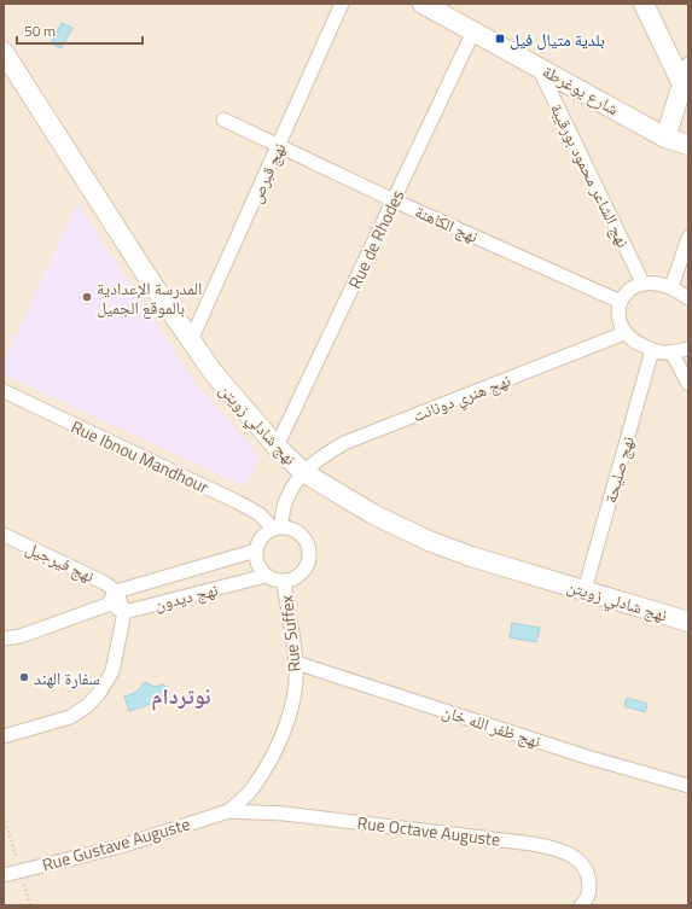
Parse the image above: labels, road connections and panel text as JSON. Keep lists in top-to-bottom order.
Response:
{
  "streets": {
    "street": [
      "شارع يوغرطة",
      "نهج قبرص",
      "نهج الشاعر محمود بورقيبة",
      "نهج الكاهنة",
      "Rue de Rhodes",
      "نهج هنري دونانت",
      "نهج شادلي زويتن",
      "Rue Ibnou Mandhour",
      "نهج صليحة",
      "نهج فيرجيل",
      "نهج ديدون",
      "Rue Suffex",
      "نهج ظفر الله خان",
      "Rue Octave Auguste",
      "Rue Gustave Auguste"
    ]
  },
  "crossings": [
    ["شارع يوغرطة", "نهج الشاعر محمود بورقيبة"],
    ["شارع يوغرطة", "Rue de Rhodes"],
    ["نهج قبرص", "نهج الكاهنة"],
    ["نهج قبرص", "نهج شادلي زويتن"],
    ["نهج الكاهنة", "Rue de Rhodes"],
    ["Rue de Rhodes", "نهج شادلي زويتن"],
    ["نهج هنري دونانت", "نهج شادلي زويتن"],
    ["نهج هنري دونانت", "Rue Ibnou Mandhour"],
    ["نهج هنري دونانت", "نهج ديدون"],
    ["نهج هنري دونانت", "Rue Suffex"],
    ["نهج شادلي زويتن", "نهج صليحة"],
    ["Rue Ibnou Mandhour", "نهج ديدون"],
    ["Rue Ibnou Mandhour", "Rue Suffex"],
    ["نهج فيرجيل", "نهج ديدون"],
    ["نهج ديدون", "Rue Suffex"],
    ["Rue Suffex", "نهج ظفر الله خان"],
    ["Rue Suffex", "Rue Octave Auguste"],
    ["Rue Suffex", "Rue Gustave Auguste"],
    ["Rue Octave Auguste", "Rue Gustave Auguste"]
  ],
  "districts": ["نوتردام"],
  "places": {
    "transit": ["بلدية متيال فيل"],
    "other": ["المدرسة الإعدادية بالموقع الجميل", "سفارة الهند"]
  },
  "scale_bar": "50 m"
}
